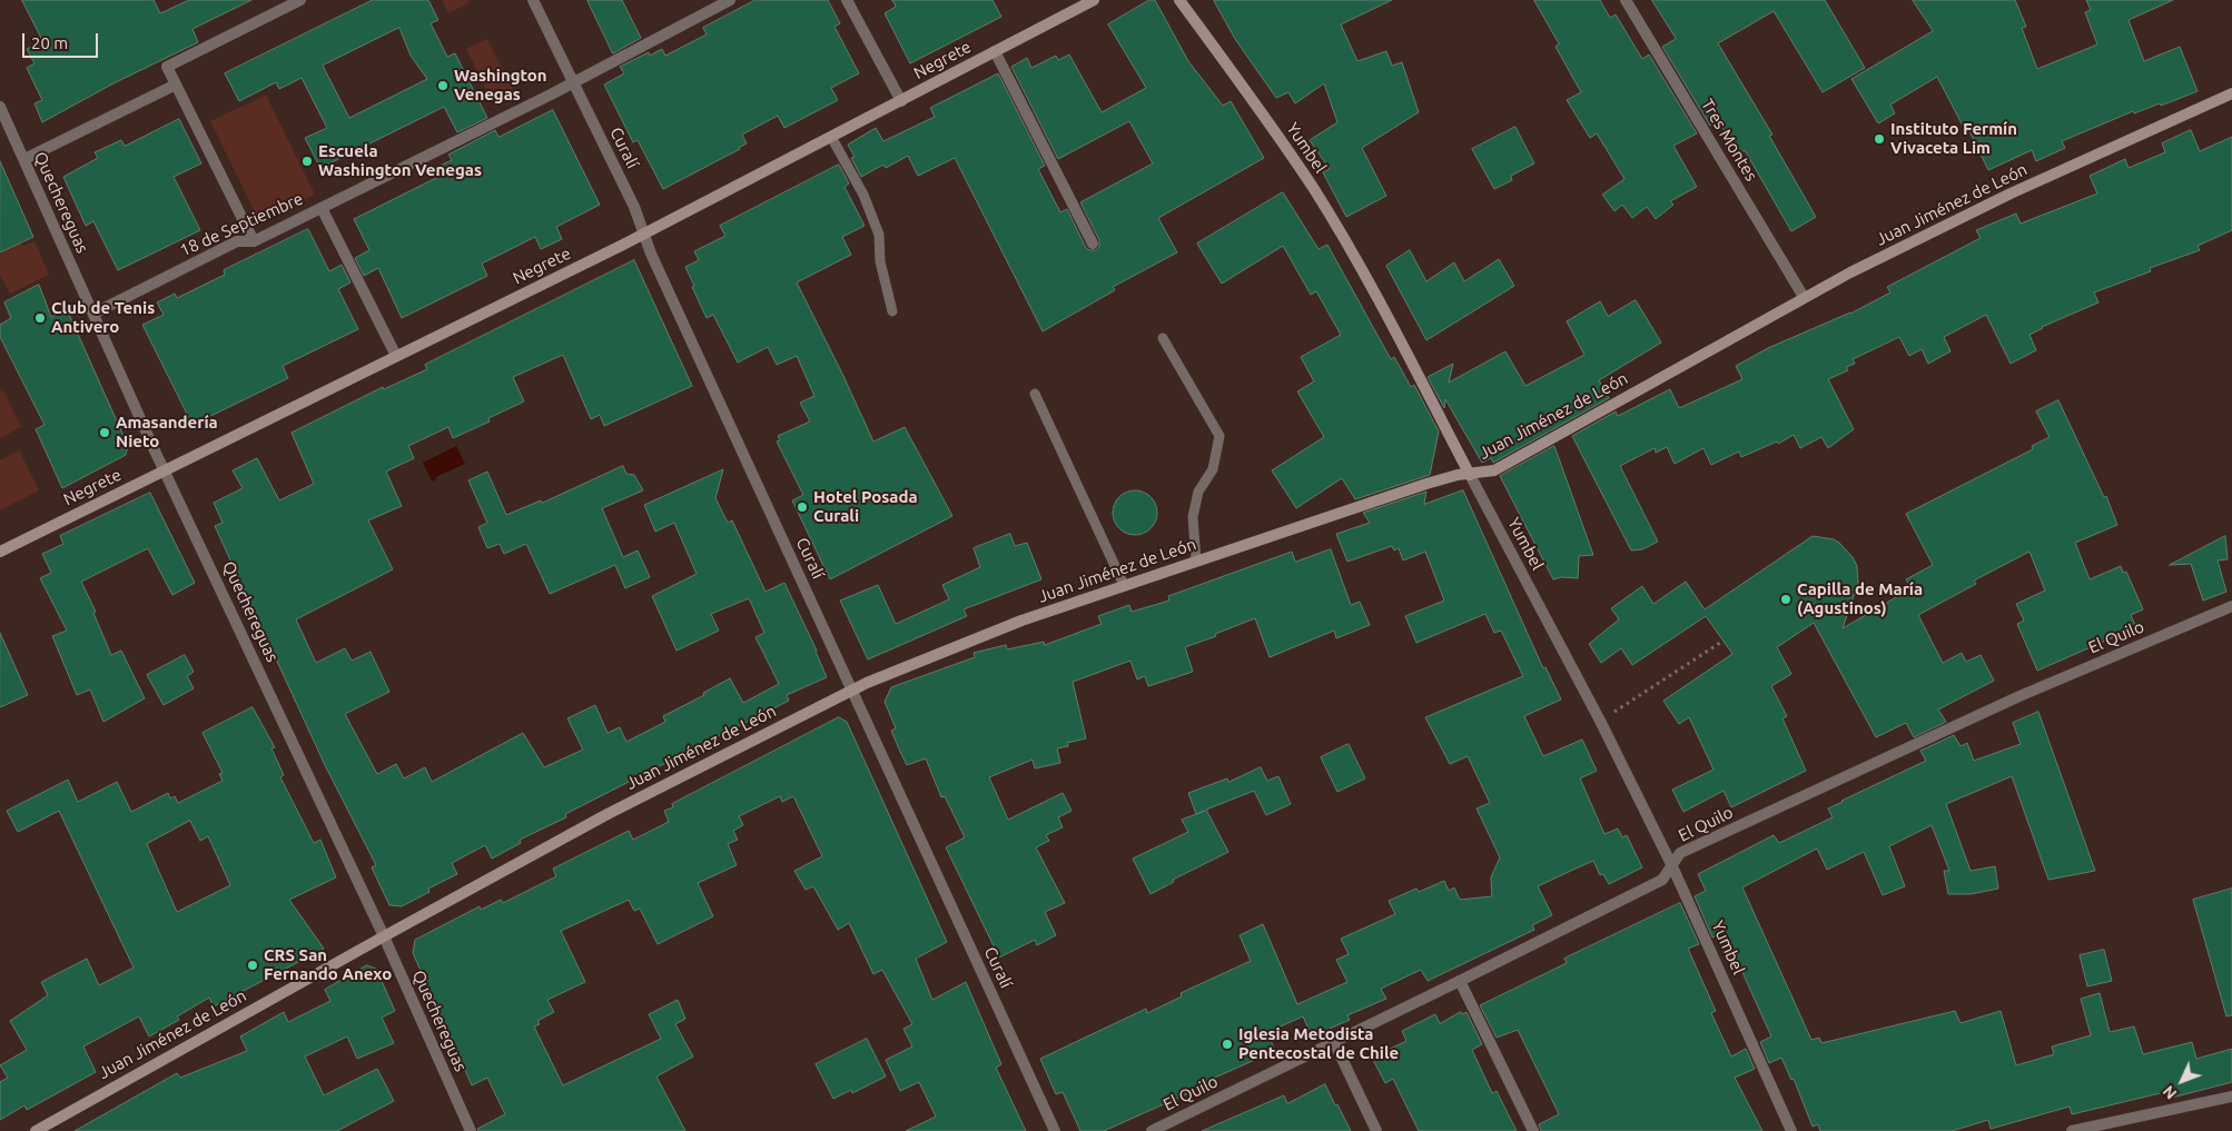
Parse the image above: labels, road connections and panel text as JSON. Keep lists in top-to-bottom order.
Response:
{
  "streets": {
    "main road": ["Negrete", "Yumbel", "Juan Jiménez de León"],
    "street": [
      "Tres Montes",
      "Curalí",
      "Quechereguas",
      "18 de Septiembre",
      "El Quilo"
    ]
  },
  "crossings": [
    ["Negrete", "Curalí"],
    ["Negrete", "Quechereguas"],
    ["Tres Montes", "Juan Jiménez de León"],
    ["Curalí", "Juan Jiménez de León"],
    ["Curalí", "18 de Septiembre"],
    ["Yumbel", "Juan Jiménez de León"],
    ["Yumbel", "El Quilo"],
    ["Quechereguas", "Juan Jiménez de León"],
    ["Quechereguas", "18 de Septiembre"]
  ],
  "places": [
    "Washington Venegas",
    "Instituto Fermín Vivaceta Lim",
    "Escuela Washington Venegas",
    "Club de Tenis Antivero",
    "Amasandería Nieto",
    "Hotel Posada Curali",
    "Capilla de María (Agustinos)",
    "CRS San Fernando Anexo",
    "Iglesia Metodista Pentecostal de Chile"
  ],
  "scale_bar": "20 m",
  "north": "bottom left"
}
